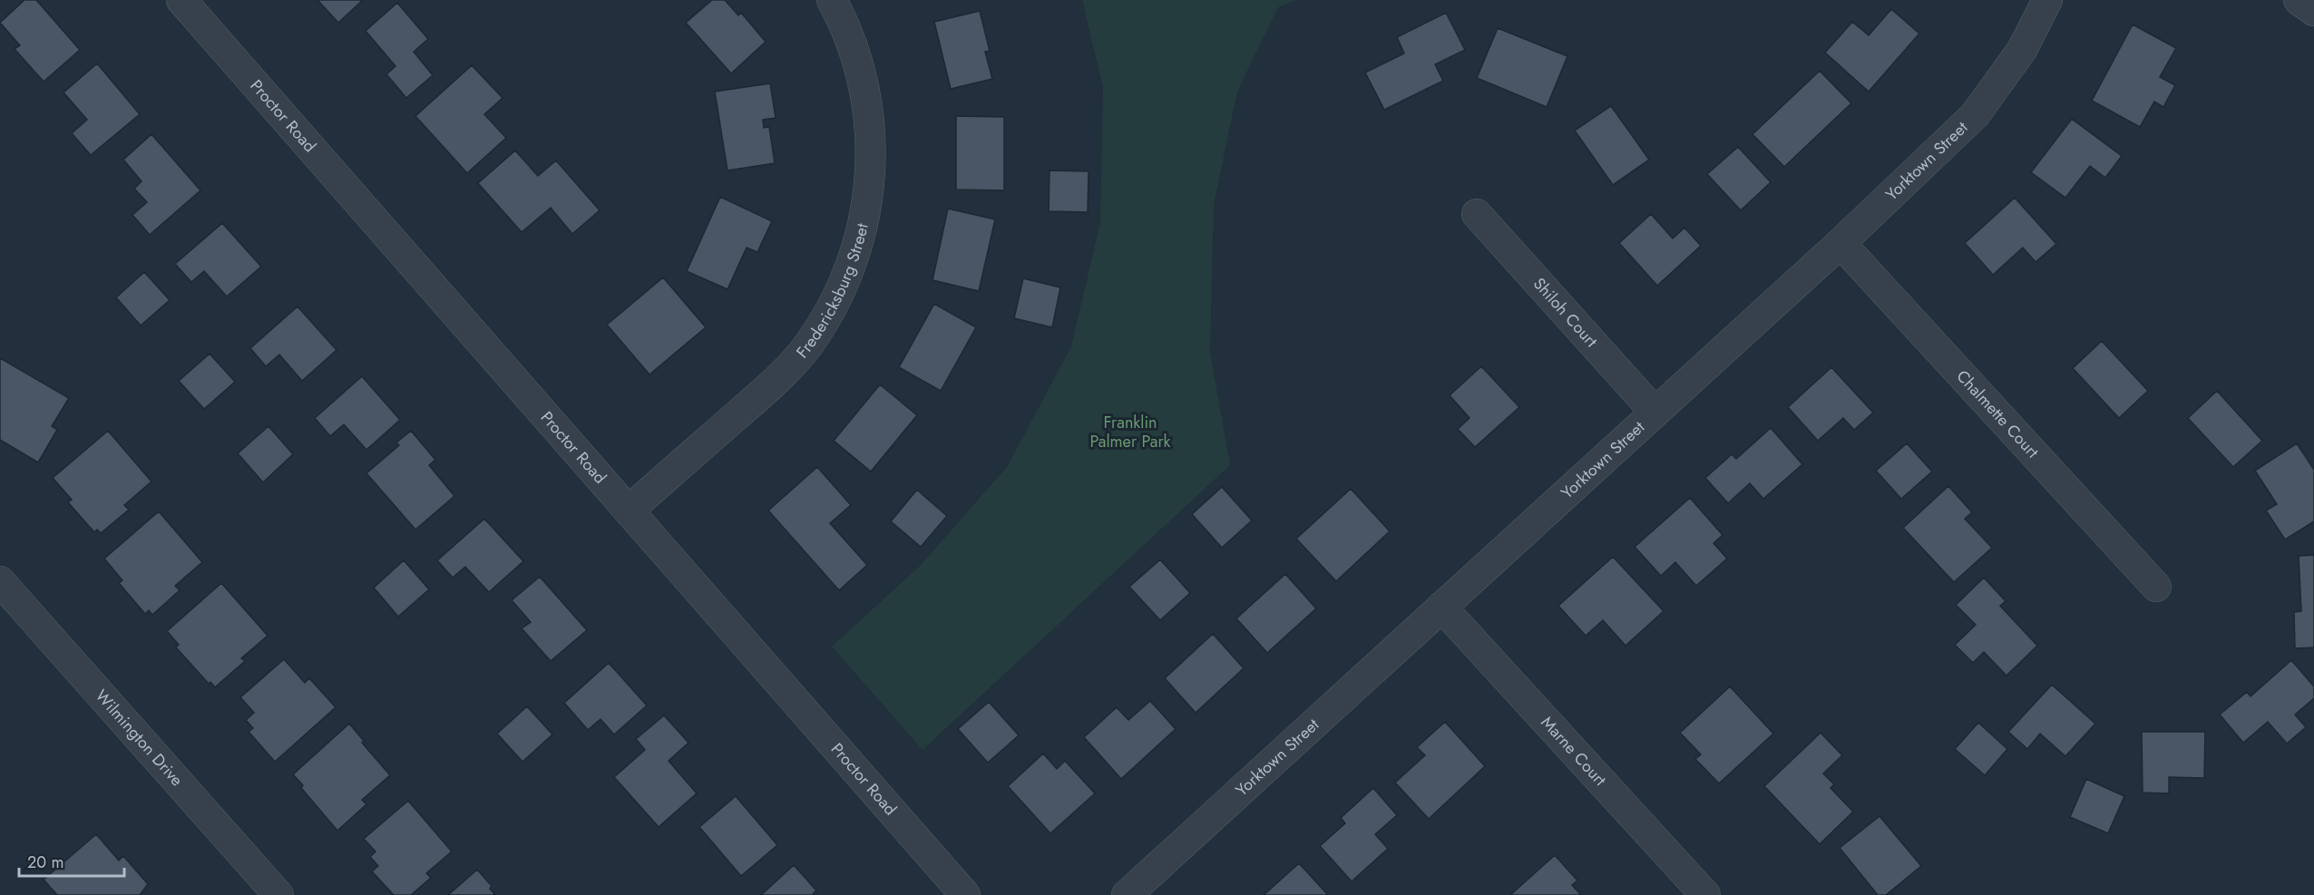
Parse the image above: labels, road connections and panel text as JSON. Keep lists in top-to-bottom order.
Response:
{
  "streets": {
    "street": [
      "Proctor Road",
      "Yorktown Street",
      "Fredericksburg Street",
      "Shiloh Court",
      "Chalmette Court",
      "Wilmington Drive",
      "Marne Court"
    ]
  },
  "crossings": [
    ["Proctor Road", "Fredericksburg Street"],
    ["Yorktown Street", "Shiloh Court"],
    ["Yorktown Street", "Chalmette Court"],
    ["Yorktown Street", "Marne Court"]
  ],
  "parks": ["Franklin Palmer Park"],
  "scale_bar": "20 m"
}
